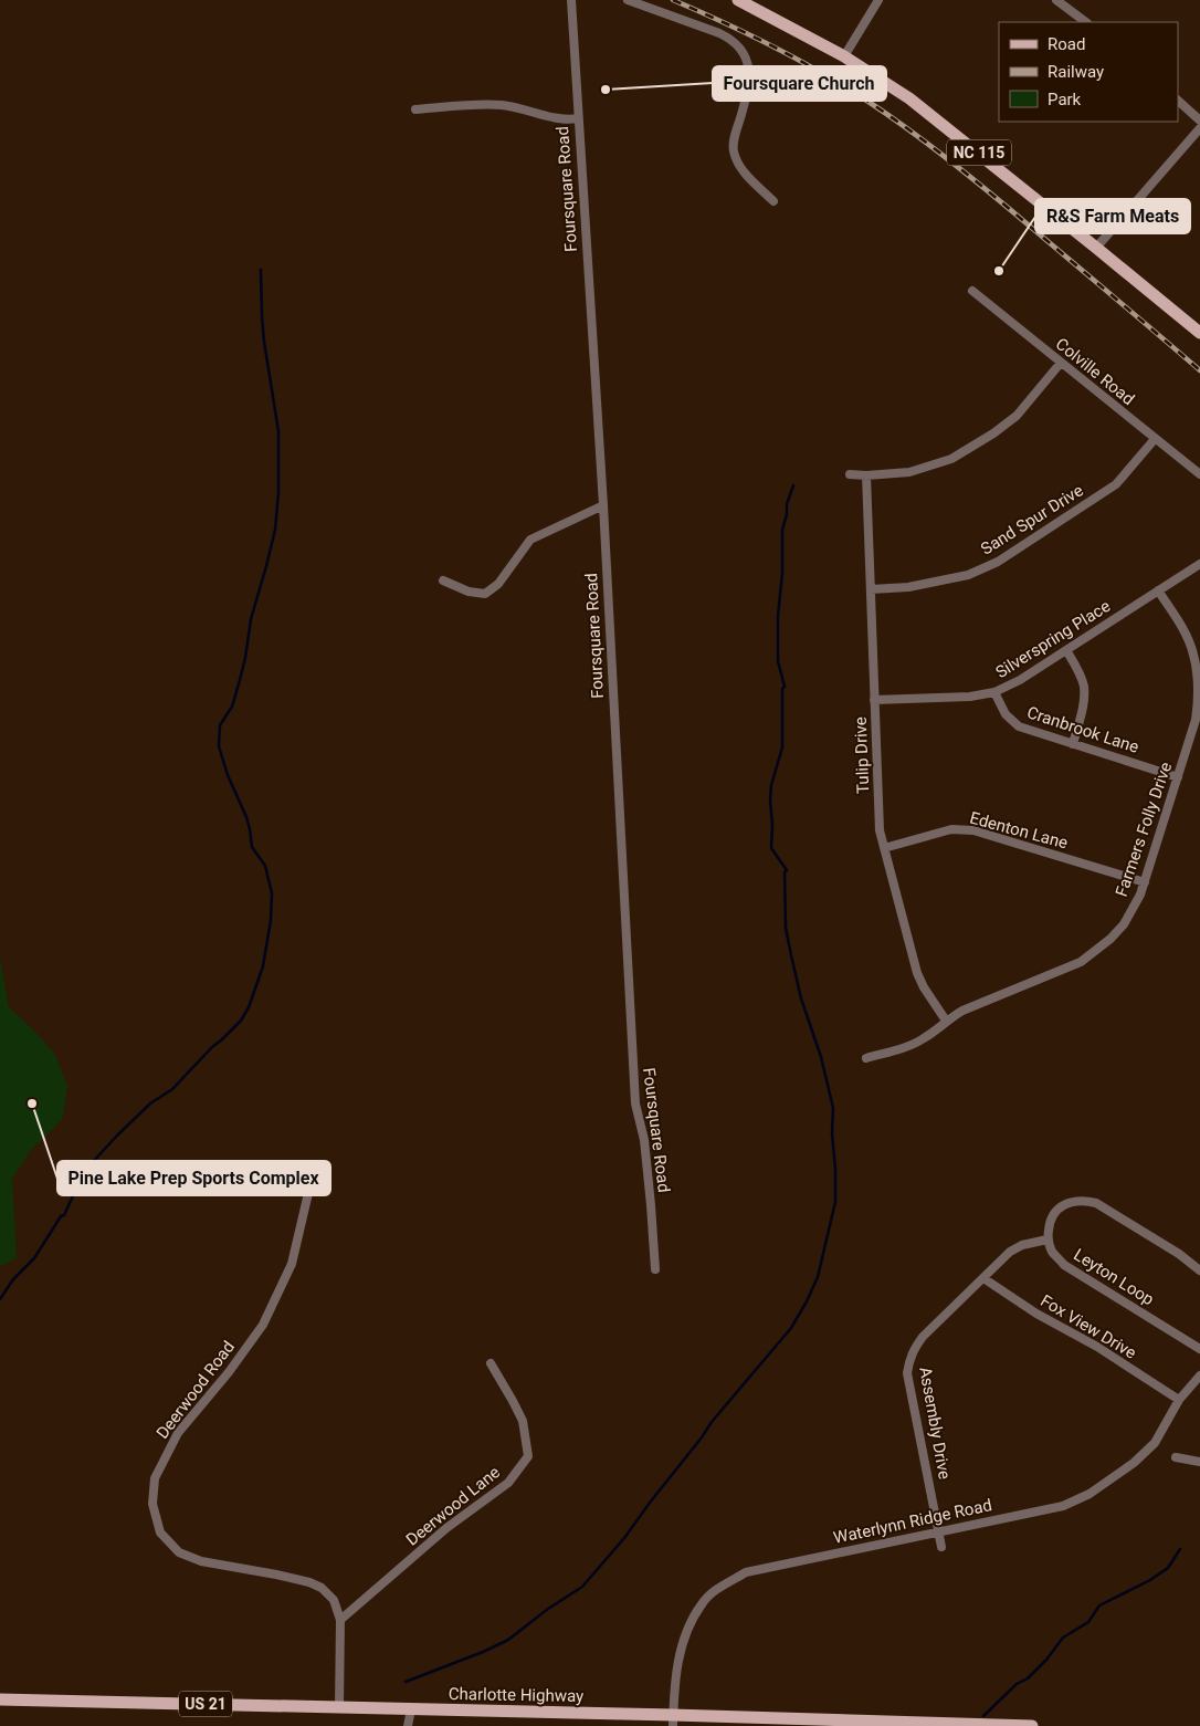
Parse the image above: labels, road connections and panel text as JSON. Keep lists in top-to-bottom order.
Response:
{
  "streets": {
    "main road": ["NC 115", "Charlotte Highway", "US 21"],
    "street": [
      "Foursquare Road",
      "Colville Road",
      "Sand Spur Drive",
      "Silverspring Place",
      "Cranbrook Lane",
      "Tulip Drive",
      "Farmers Folly Drive",
      "Edenton Lane",
      "Leyton Loop",
      "Fox View Drive",
      "Deerwood Road",
      "Assembly Drive",
      "Deerwood Lane",
      "Waterlynn Ridge Road"
    ]
  },
  "crossings": [
    ["Colville Road", "Sand Spur Drive"],
    ["Sand Spur Drive", "Tulip Drive"],
    ["Silverspring Place", "Cranbrook Lane"],
    ["Silverspring Place", "Tulip Drive"],
    ["Silverspring Place", "Farmers Folly Drive"],
    ["Cranbrook Lane", "Farmers Folly Drive"],
    ["Tulip Drive", "Farmers Folly Drive"],
    ["Tulip Drive", "Edenton Lane"],
    ["Farmers Folly Drive", "Edenton Lane"],
    ["Leyton Loop", "Assembly Drive"],
    ["Fox View Drive", "Assembly Drive"],
    ["Fox View Drive", "Waterlynn Ridge Road"],
    ["Deerwood Road", "Deerwood Lane"],
    ["Deerwood Road", "Charlotte Highway"],
    ["Assembly Drive", "Waterlynn Ridge Road"],
    ["Waterlynn Ridge Road", "Charlotte Highway"]
  ],
  "places": ["Foursquare Church", "R&S Farm Meats", "Pine Lake Prep Sports Complex"],
  "legend": ["Road", "Railway", "Park"]
}
